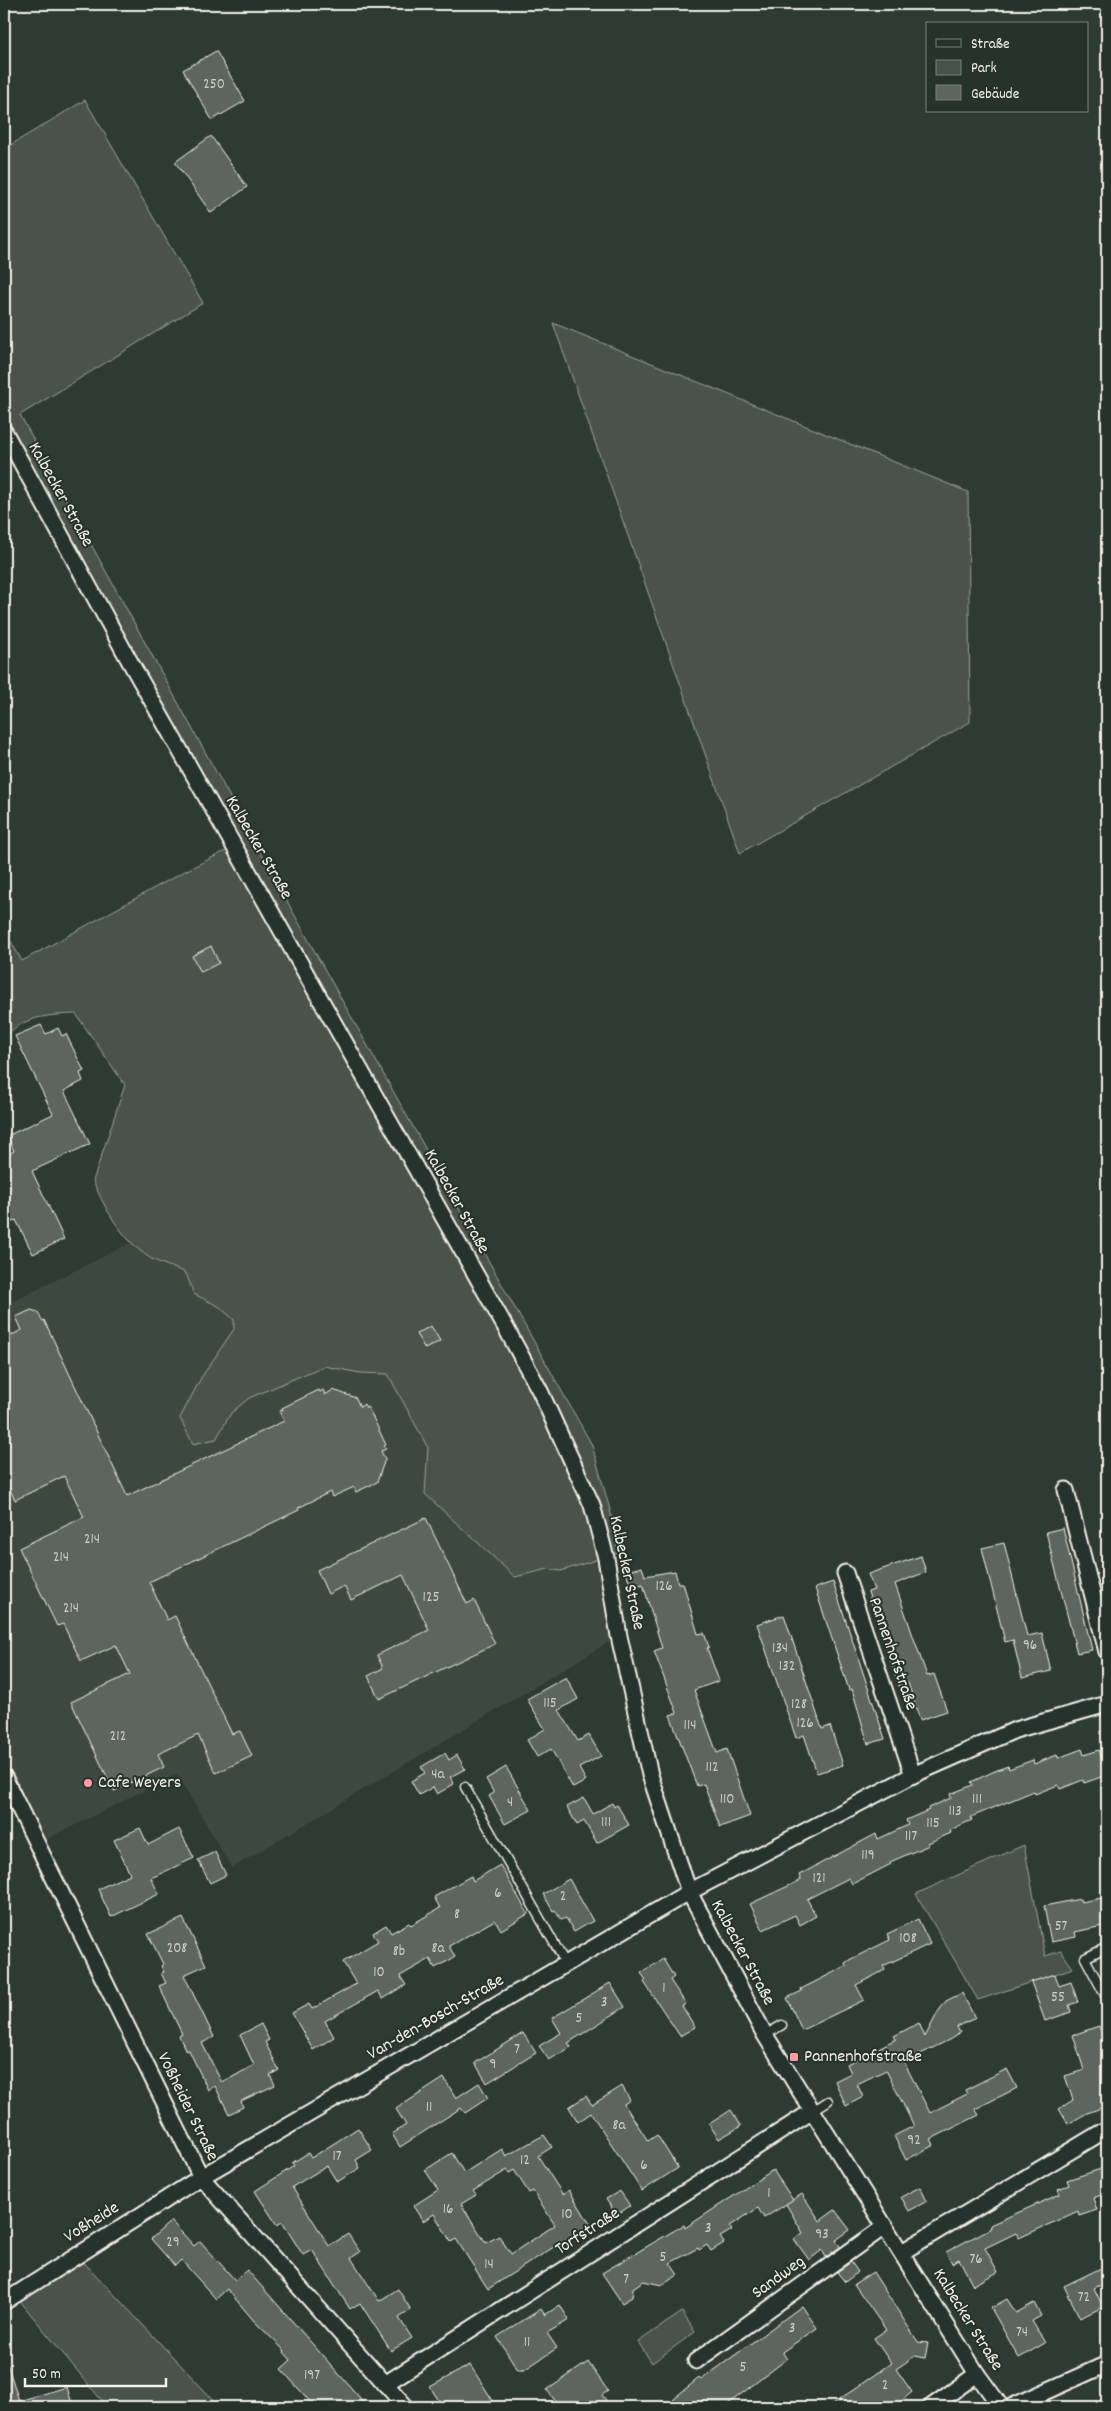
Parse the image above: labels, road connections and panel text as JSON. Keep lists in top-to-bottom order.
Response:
{
  "streets": {
    "street": [
      "Kalbecker Straße",
      "Pannenhofstraße",
      "Van-den-Bosch-Straße",
      "Voßheider Straße",
      "Voßheide",
      "Torfstraße",
      "Sandweg"
    ]
  },
  "crossings": [
    ["Kalbecker Straße", "Van-den-Bosch-Straße"],
    ["Kalbecker Straße", "Torfstraße"],
    ["Kalbecker Straße", "Sandweg"],
    ["Van-den-Bosch-Straße", "Voßheider Straße"],
    ["Van-den-Bosch-Straße", "Voßheide"],
    ["Voßheider Straße", "Voßheide"],
    ["Voßheider Straße", "Torfstraße"]
  ],
  "places": {
    "other": ["Cafe Weyers"],
    "transit": ["Pannenhofstraße"]
  },
  "house_numbers": [
    "250",
    "214",
    "214",
    "126",
    "125",
    "214",
    "96",
    "134",
    "132",
    "115",
    "128",
    "126",
    "114",
    "212",
    "112",
    "4a",
    "110",
    "111",
    "4",
    "113",
    "111",
    "115",
    "117",
    "119",
    "121",
    "6",
    "2",
    "8",
    "57",
    "108",
    "208",
    "8a",
    "8b",
    "10",
    "1",
    "55",
    "3",
    "5",
    "7",
    "9",
    "11",
    "8a",
    "92",
    "17",
    "12",
    "6",
    "1",
    "16",
    "10",
    "3",
    "93",
    "29",
    "5",
    "76",
    "14",
    "7",
    "72",
    "3",
    "74",
    "11",
    "5",
    "197",
    "2"
  ],
  "legend": ["Straße", "Park", "Gebäude"],
  "scale_bar": "50 m"
}
